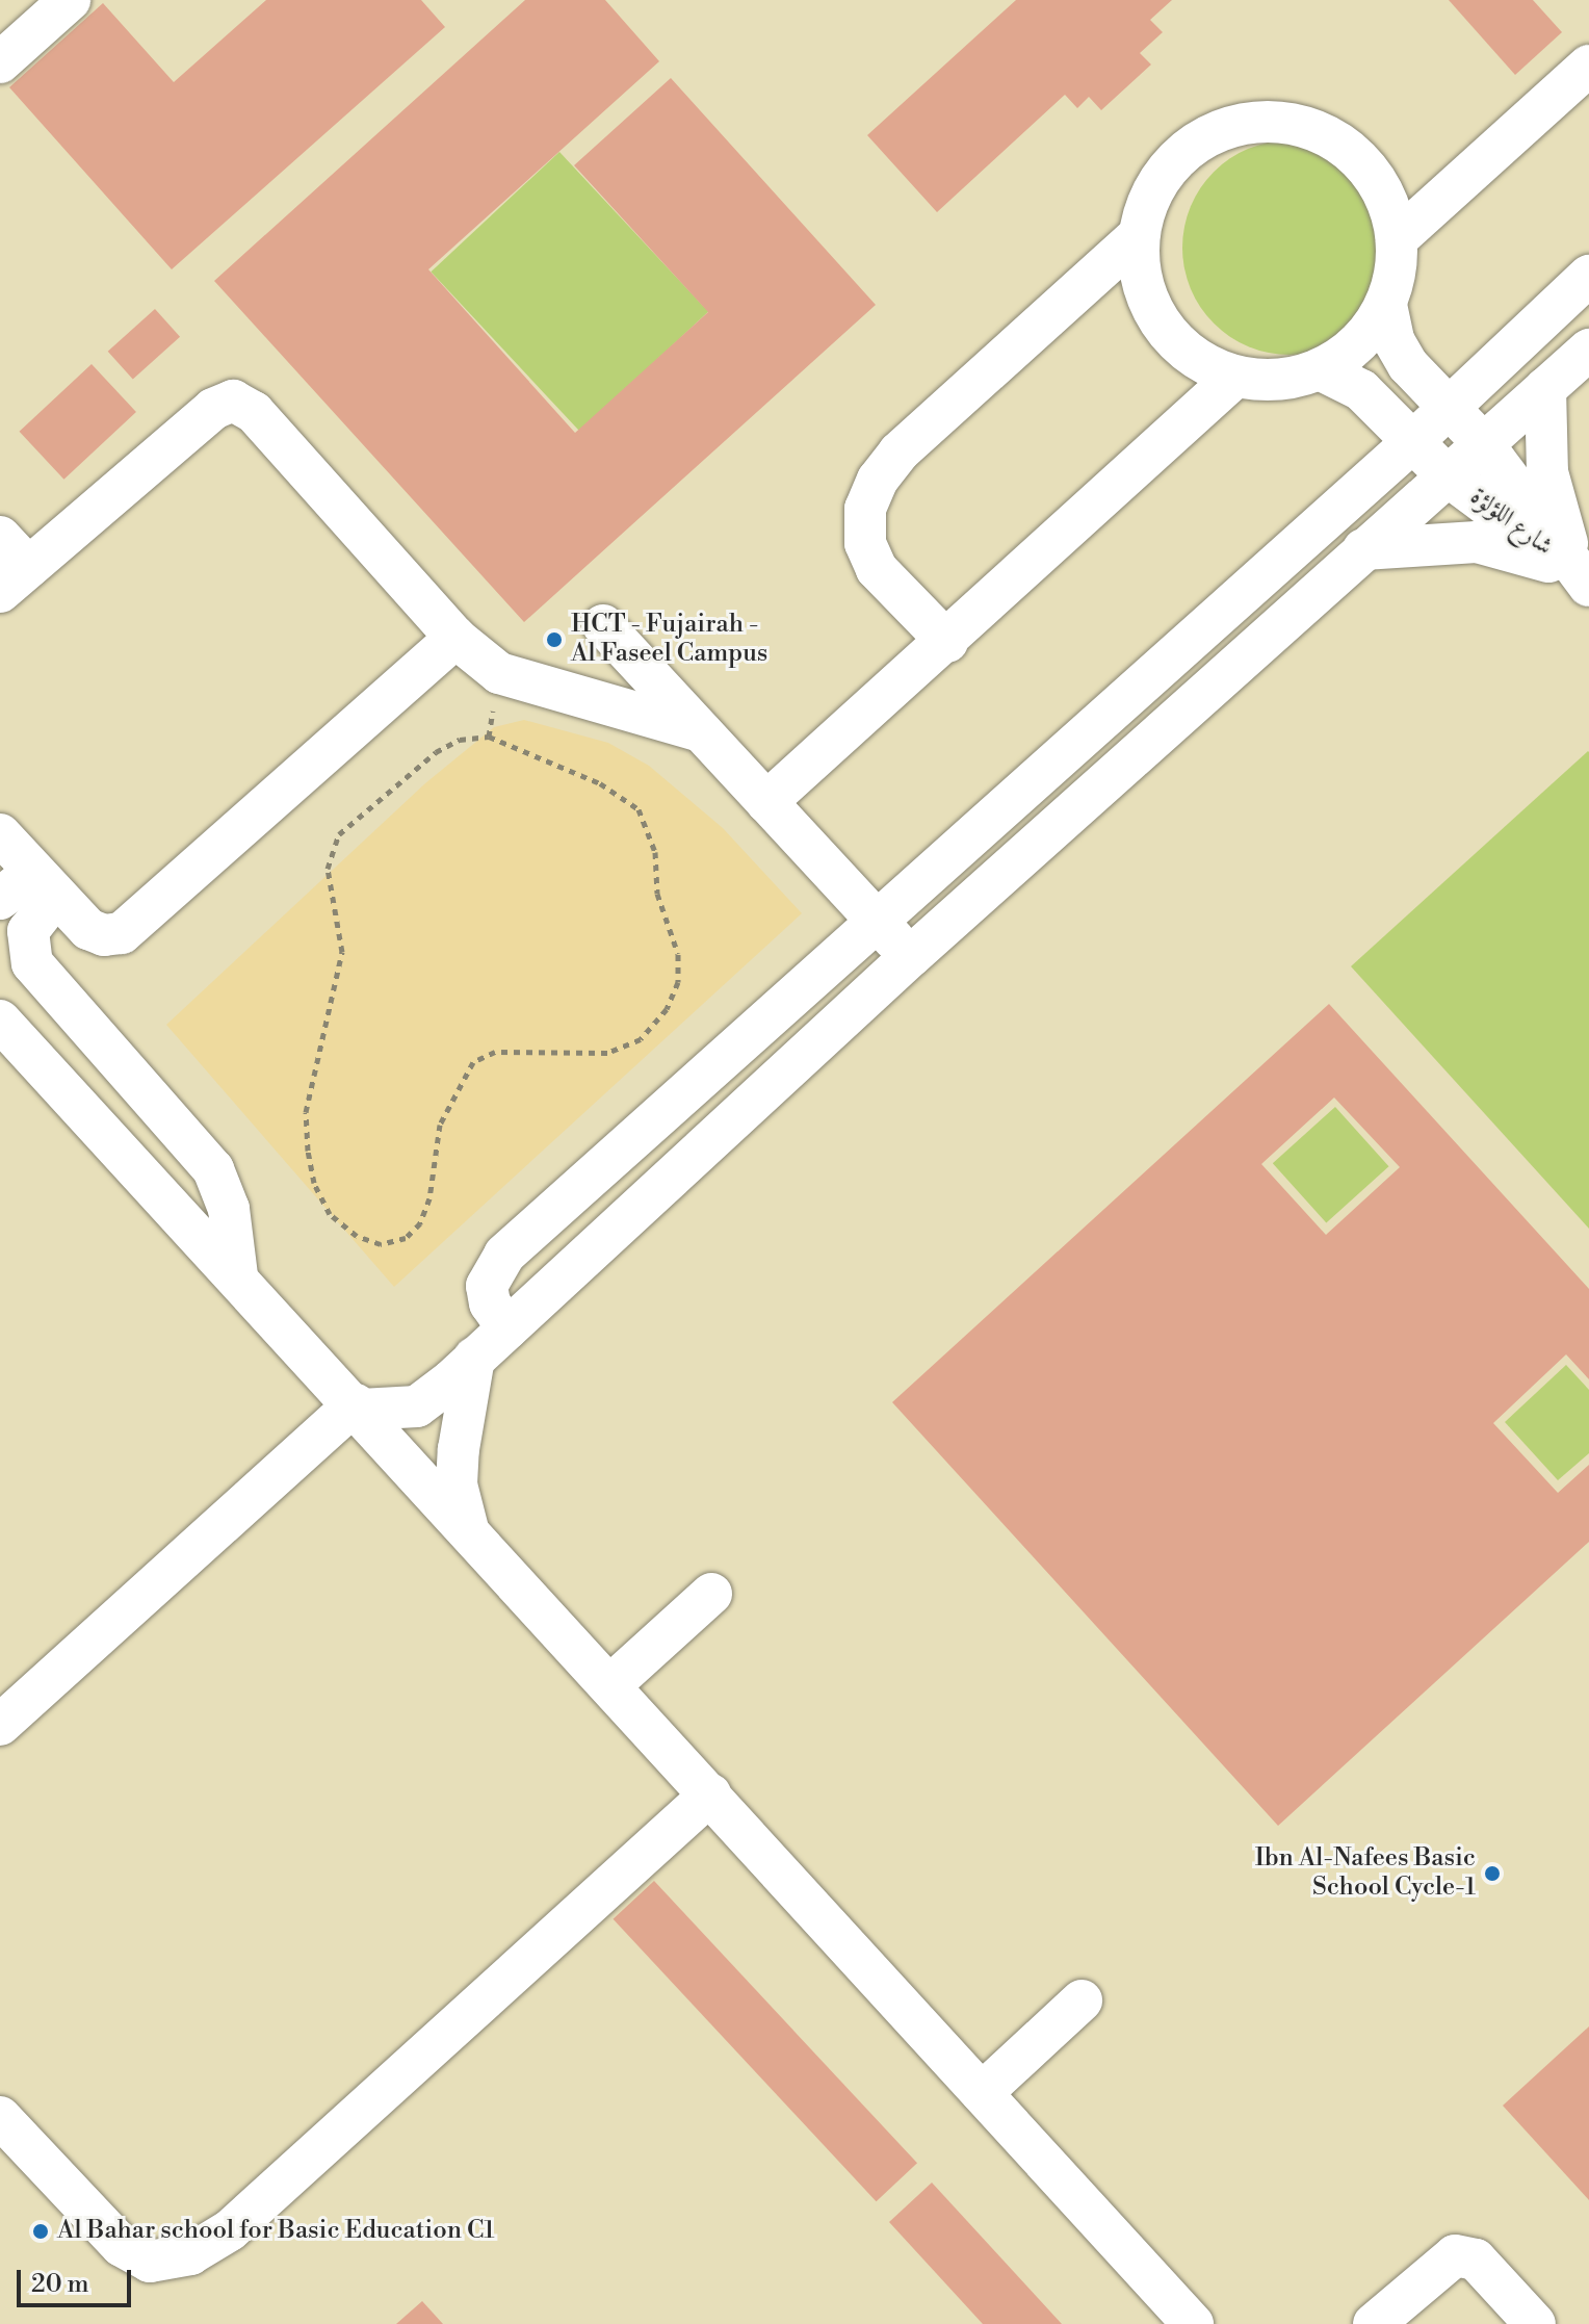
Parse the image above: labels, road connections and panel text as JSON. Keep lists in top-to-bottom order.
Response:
{
  "streets": {
    "street": ["شارع اللؤلؤة"]
  },
  "places": ["HCT - Fujairah - Al Faseel Campus", "Ibn Al-Nafees Basic School Cycle-1", "Al Bahar school for Basic Education C1"],
  "scale_bar": "20 m"
}
